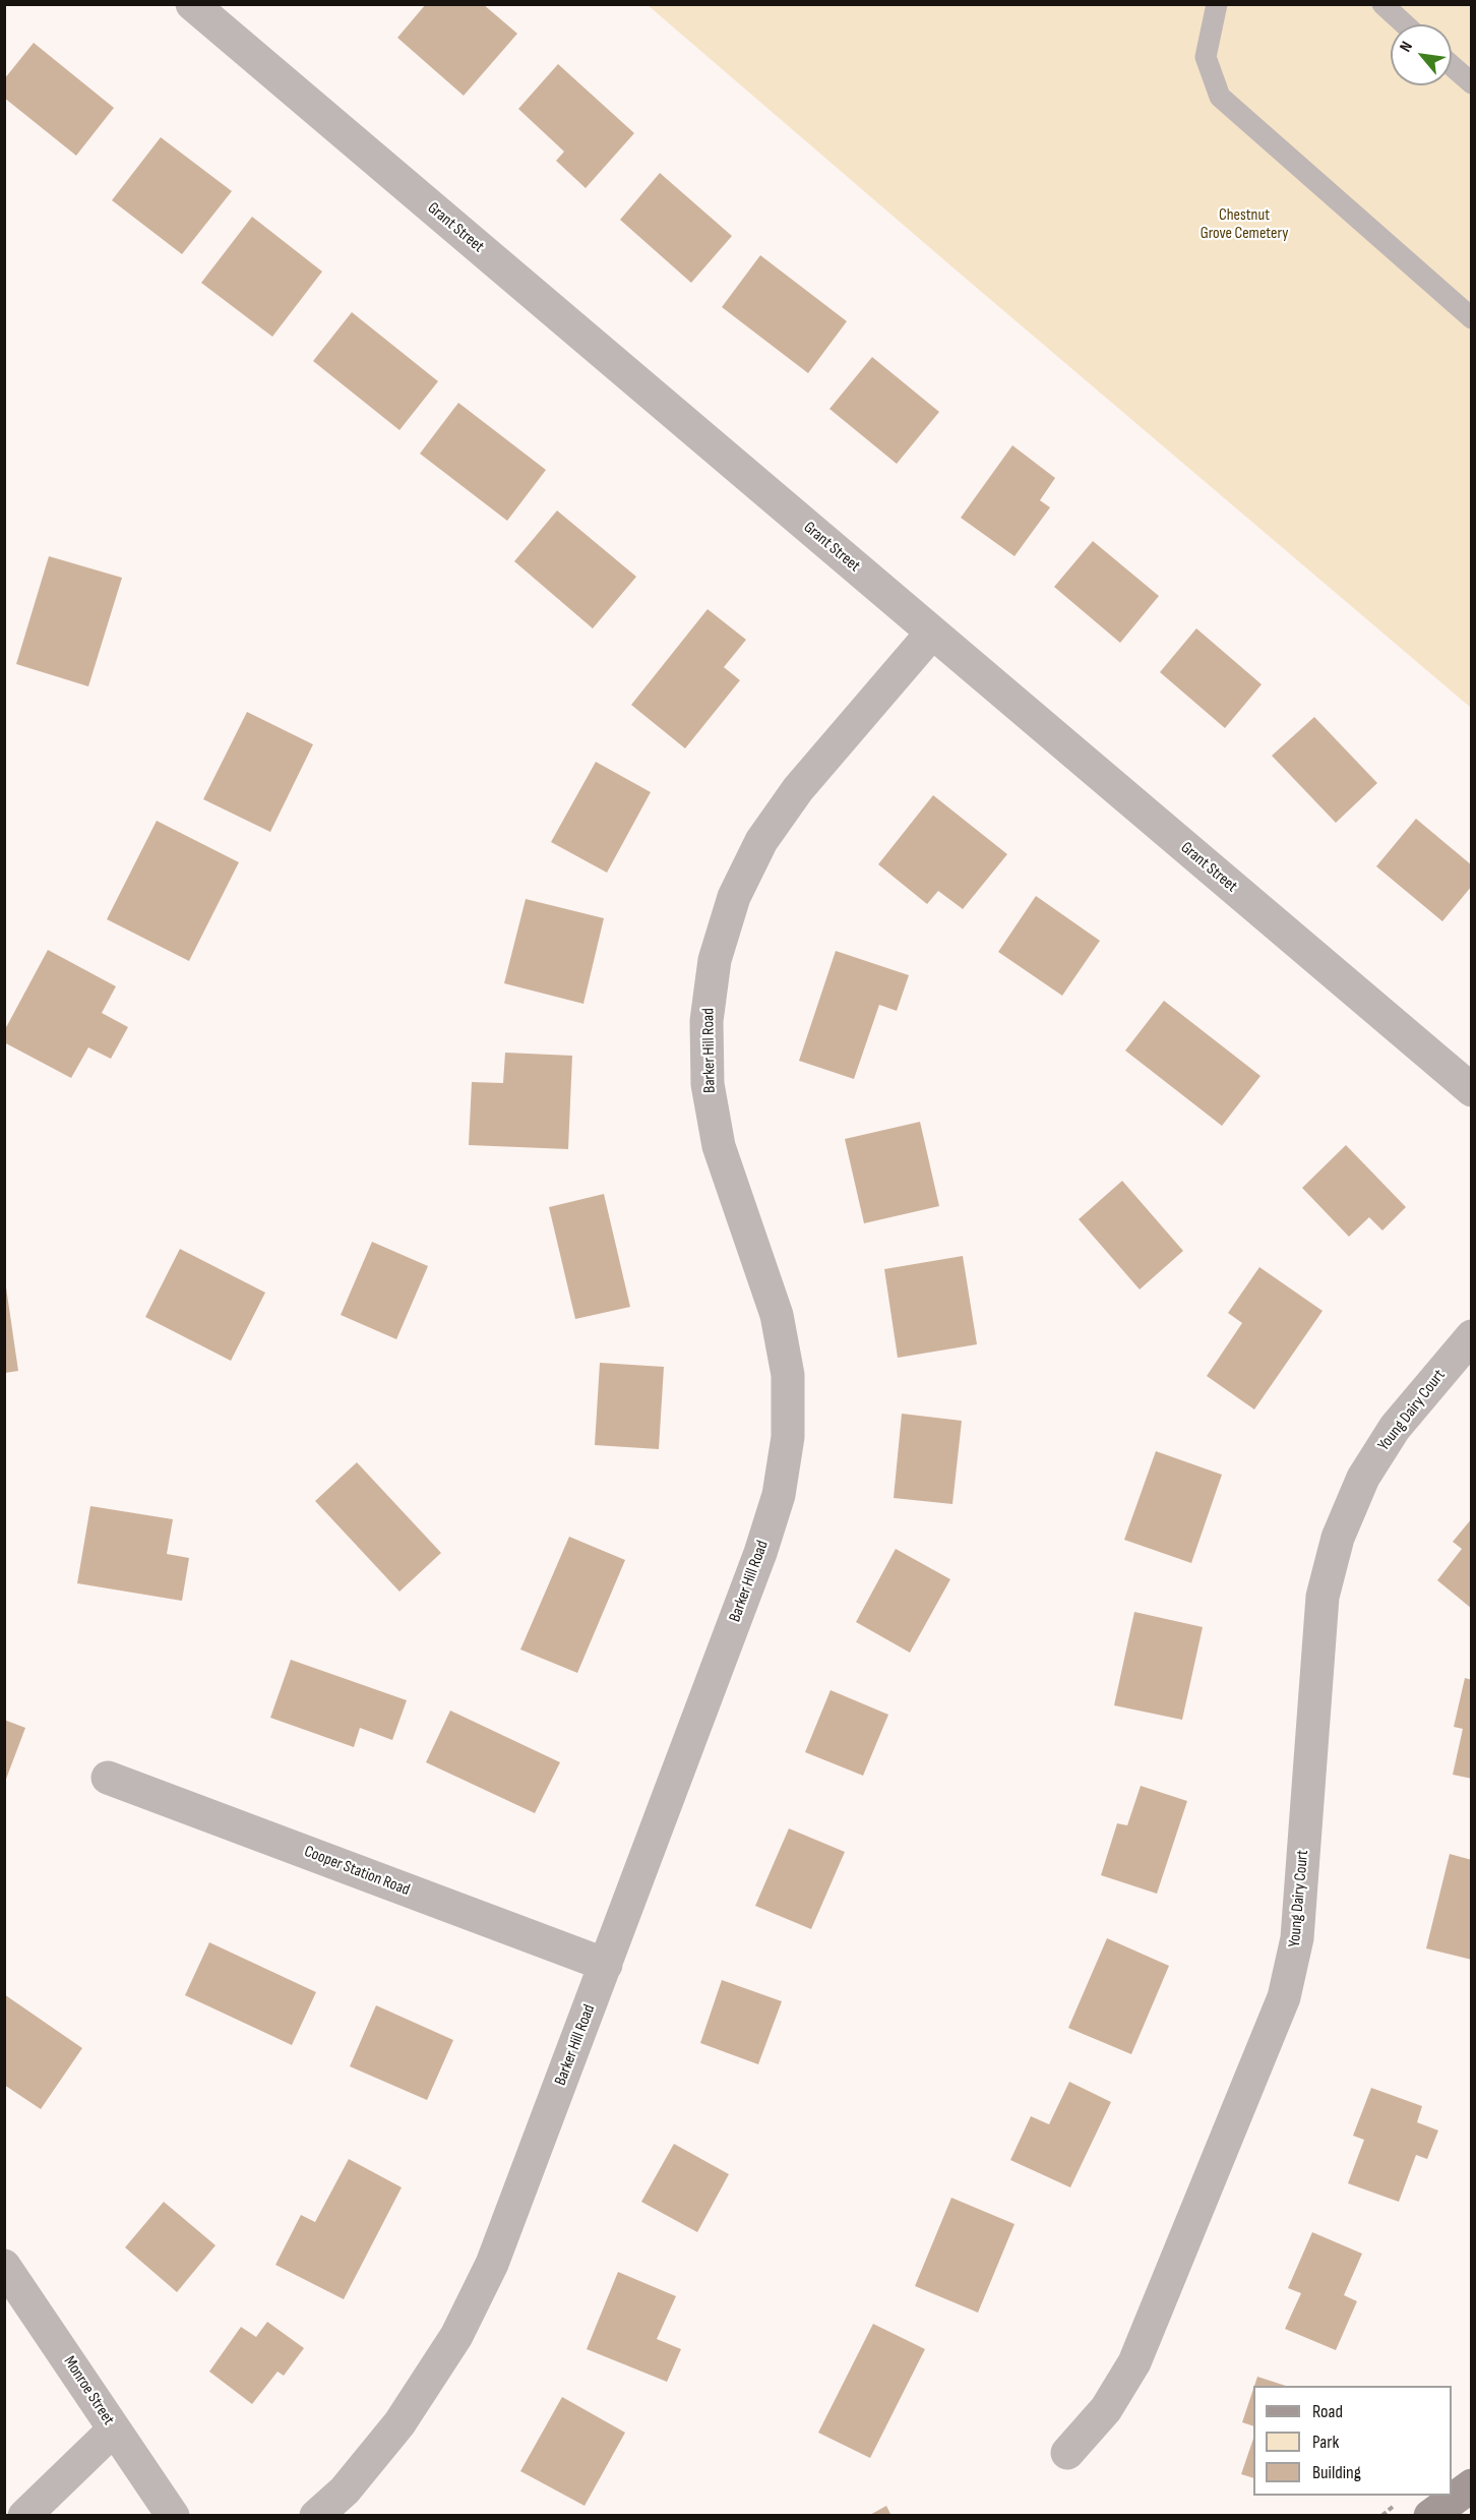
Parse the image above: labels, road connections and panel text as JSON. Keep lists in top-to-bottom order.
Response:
{
  "streets": {
    "street": [
      "Grant Street",
      "Barker Hill Road",
      "Young Dairy Court",
      "Cooper Station Road",
      "Monroe Street"
    ]
  },
  "crossings": [
    ["Grant Street", "Barker Hill Road"],
    ["Barker Hill Road", "Cooper Station Road"]
  ],
  "parks": ["Chestnut Grove Cemetery"],
  "legend": ["Road", "Park", "Building"],
  "north": "top left"
}
